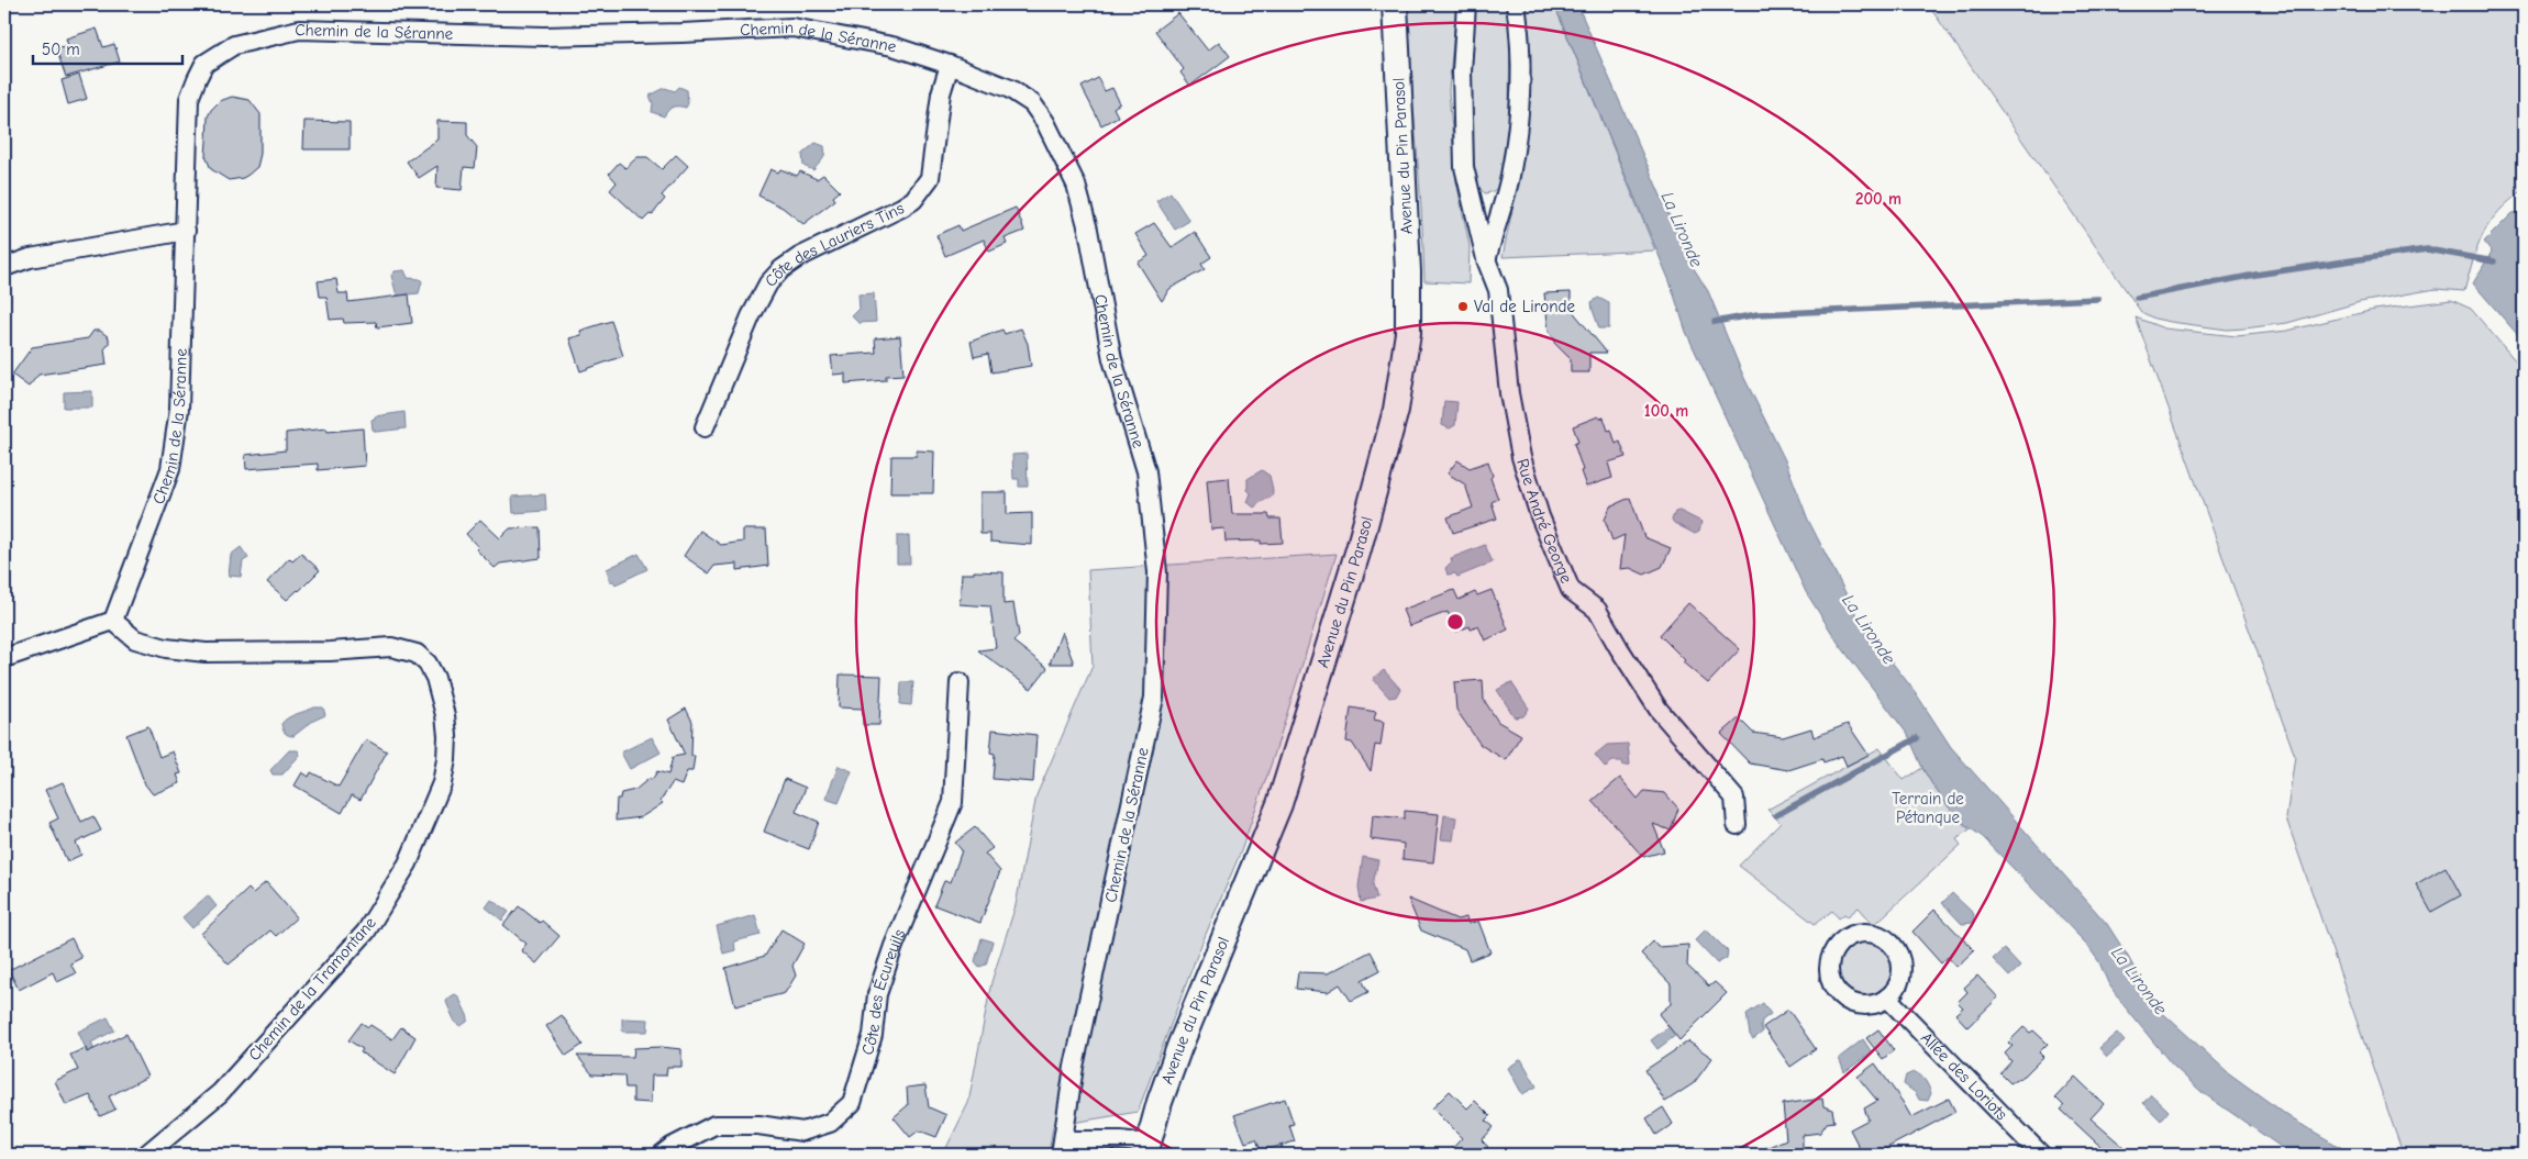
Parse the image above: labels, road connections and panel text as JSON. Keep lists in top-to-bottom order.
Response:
{
  "streets": {
    "street": [
      "Chemin de la Séranne",
      "Avenue du Pin Parasol",
      "Côte des Lauriers Tins",
      "Rue André George",
      "Chemin de la Tramontane",
      "Côte des Écureuils",
      "Allée des Loriots"
    ]
  },
  "crossings": [
    ["Chemin de la Séranne", "Côte des Lauriers Tins"],
    ["Chemin de la Séranne", "Chemin de la Tramontane"]
  ],
  "water": ["La Lironde"],
  "parks": ["Terrain de Pétanque"],
  "places": ["Val de Lironde"],
  "scale_bar": "50 m",
  "rings": ["200 m", "100 m"]
}
